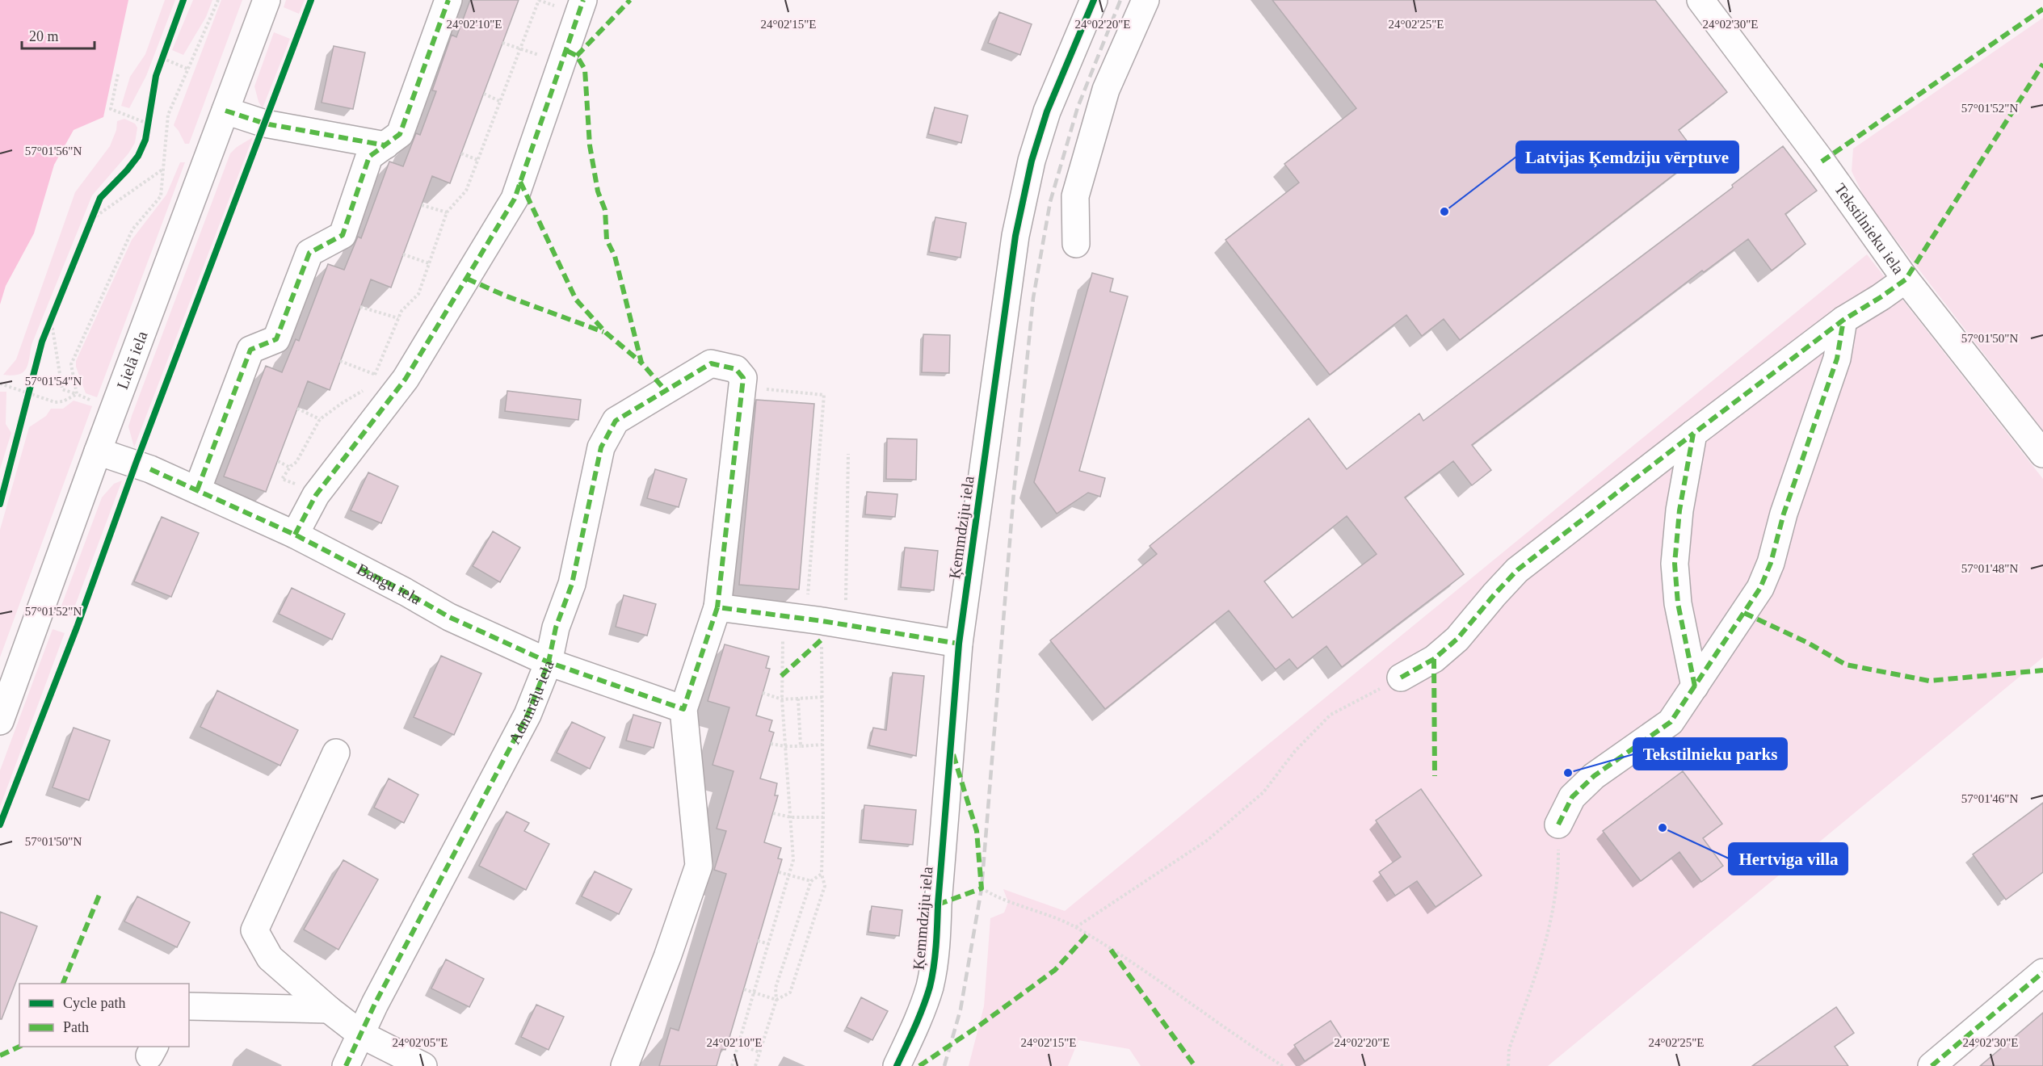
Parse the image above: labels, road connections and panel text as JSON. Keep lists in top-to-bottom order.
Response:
{
  "streets": {
    "street": [
      "Tekstilnieku iela",
      "Lielā iela",
      "Ķemmdziju iela",
      "Bangu iela",
      "Admirāļu iela"
    ]
  },
  "crossings": [
    ["Lielā iela", "Bangu iela"],
    ["Bangu iela", "Admirāļu iela"]
  ],
  "places": ["Latvijas Ķemdziju vērptuve", "Tekstilnieku parks", "Hertviga villa"],
  "legend": ["Cycle path", "Path"],
  "scale_bar": "20 m",
  "coordinates": [
    "24°02'10\"E",
    "24°02'15\"E",
    "24°02'20\"E",
    "24°02'25\"E",
    "24°02'30\"E",
    "57°01'52\"N",
    "57°01'56\"N",
    "57°01'50\"N",
    "57°01'54\"N",
    "57°01'48\"N",
    "57°01'46\"N",
    "24°02'05\"E"
  ]
}
